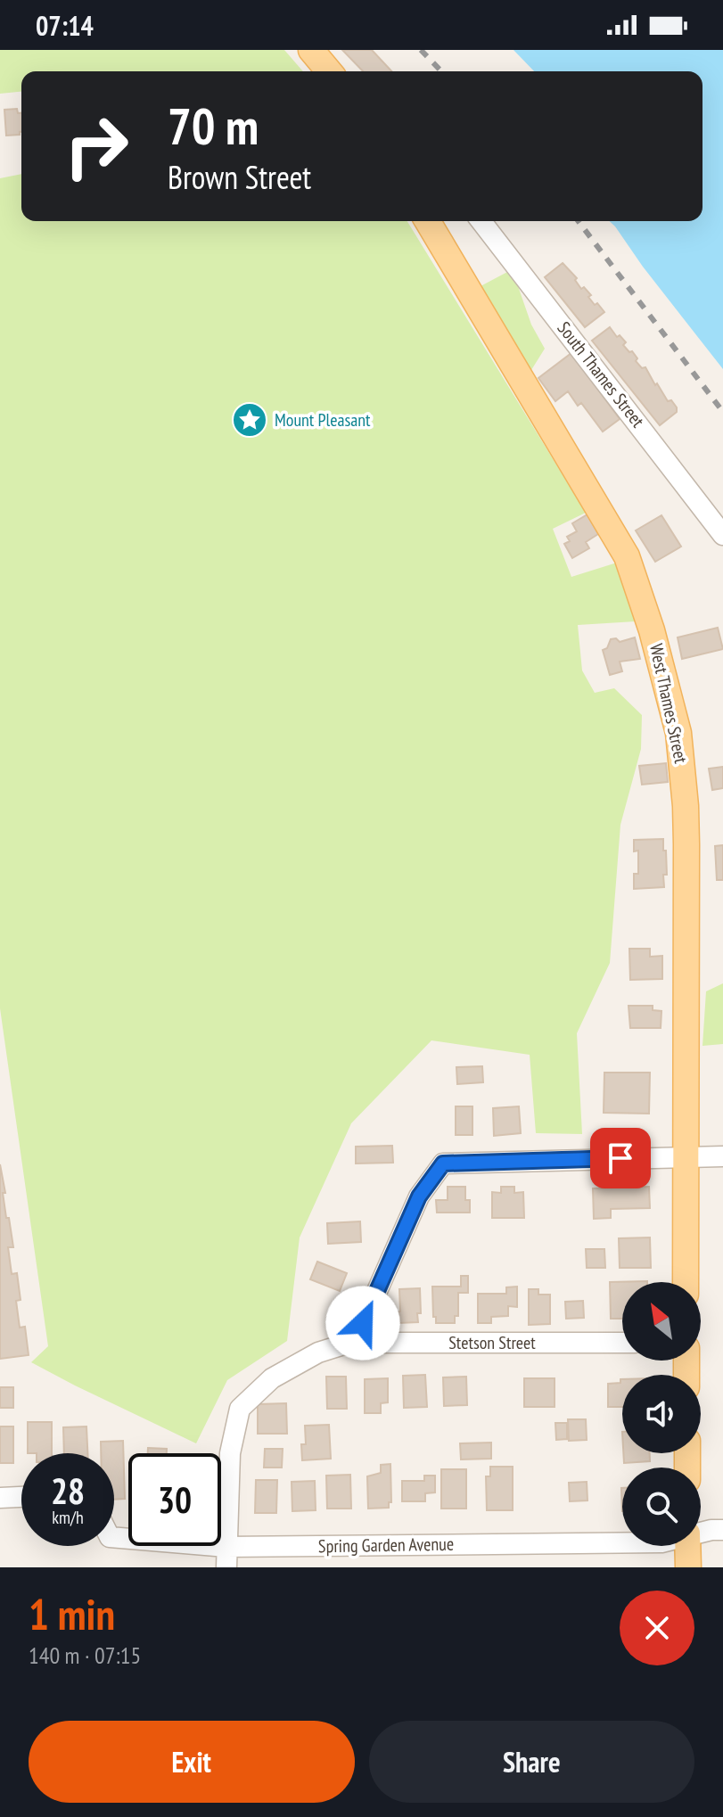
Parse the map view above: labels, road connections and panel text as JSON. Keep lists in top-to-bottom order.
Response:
{
  "streets": {
    "main road": ["West Thames Street"],
    "street": ["South Thames Street", "Stetson Street", "Spring Garden Avenue"]
  },
  "crossings": [
    ["Stetson Street", "Spring Garden Avenue"]
  ],
  "places": {
    "place": ["Mount Pleasant"]
  },
  "north": "top left",
  "page": {
    "status": "07:14",
    "turn": ["70 m", "Brown Street"],
    "speed": "28 km/h",
    "limit": "30",
    "heading": ["1 min", "140 m · 07:15"],
    "buttons": ["Exit", "Share"]
  }
}
